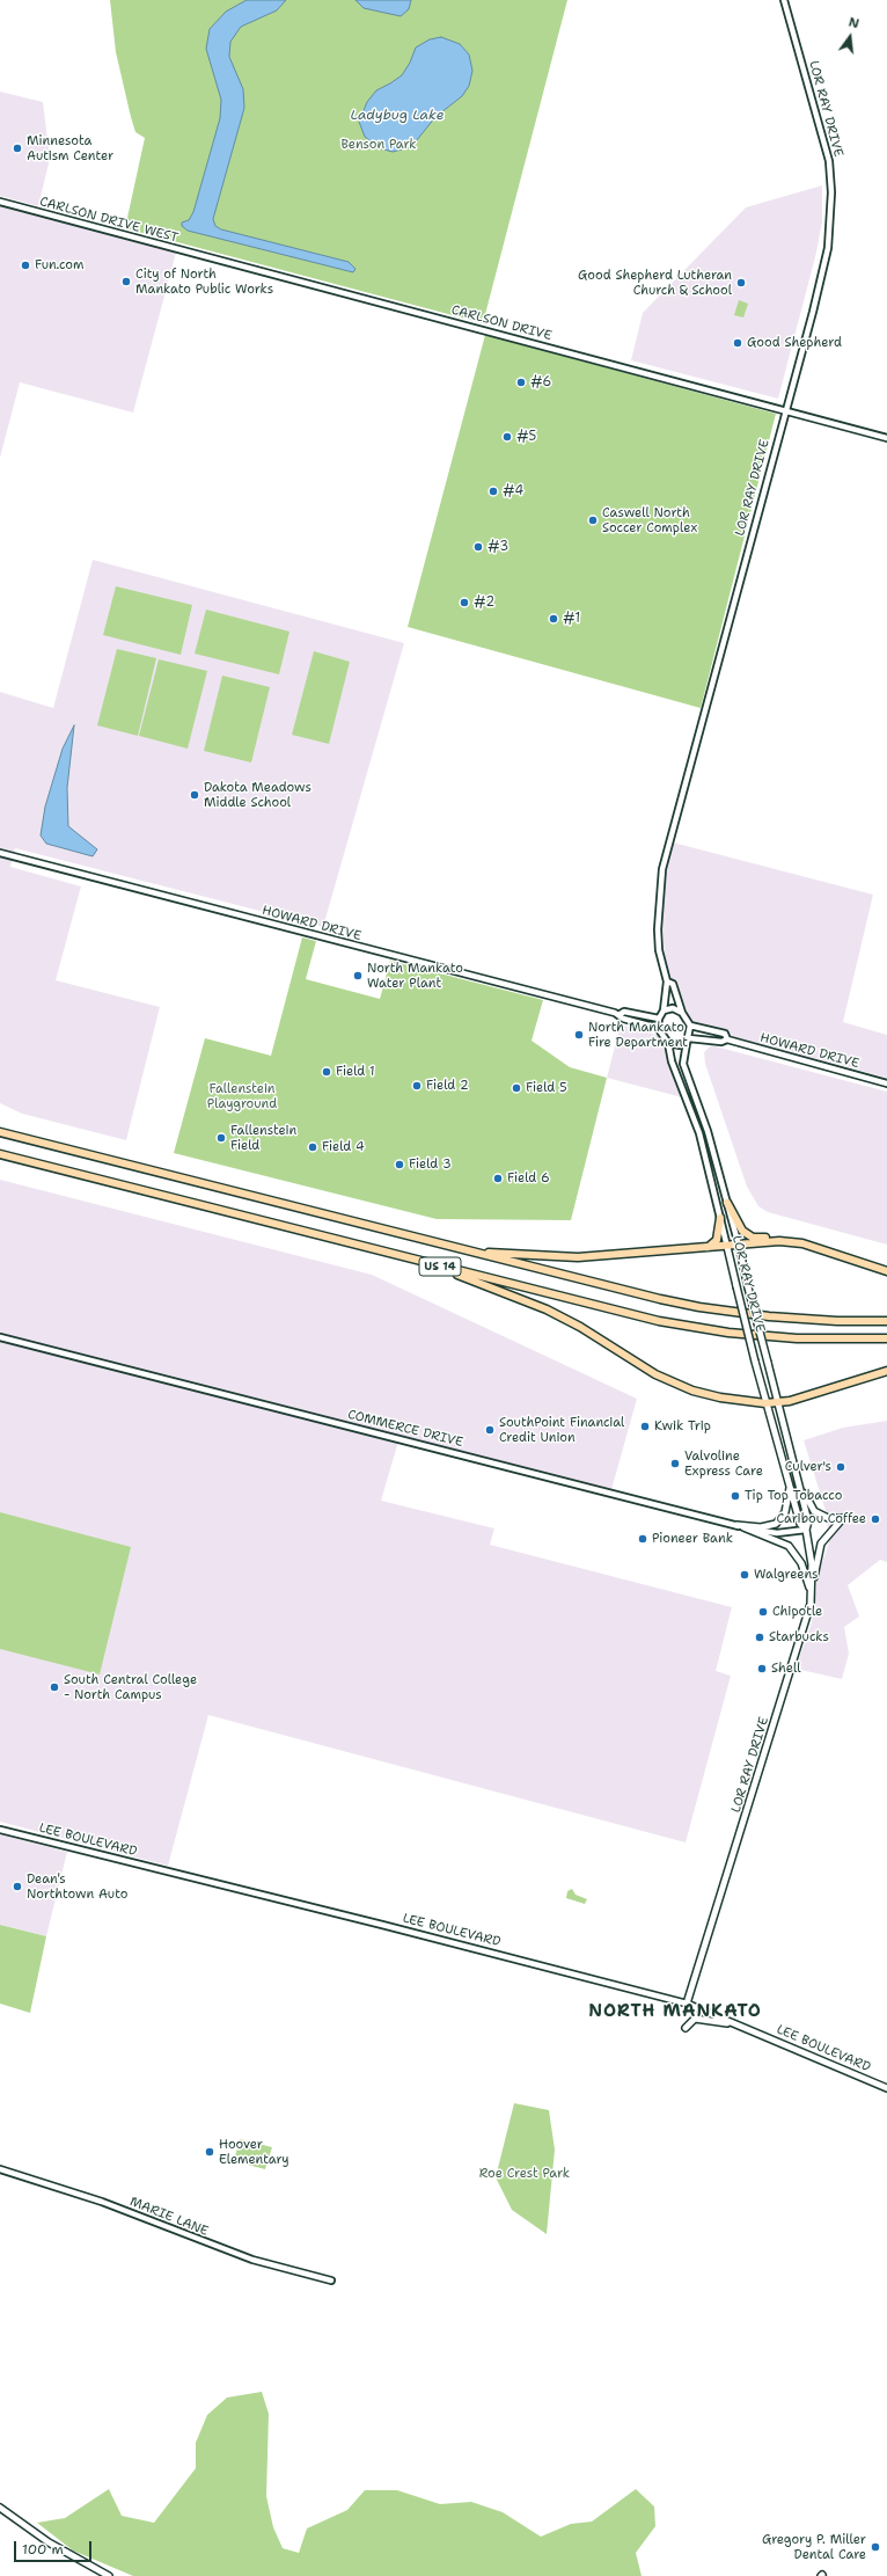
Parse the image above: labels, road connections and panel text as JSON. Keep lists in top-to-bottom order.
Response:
{
  "streets": {
    "highway": ["US 14"],
    "main road": ["LOR RAY DRIVE", "LEE BOULEVARD"],
    "street": [
      "CARLSON DRIVE WEST",
      "CARLSON DRIVE",
      "HOWARD DRIVE",
      "COMMERCE DRIVE",
      "MARIE LANE"
    ]
  },
  "crossings": [
    ["LOR RAY DRIVE", "CARLSON DRIVE"],
    ["LOR RAY DRIVE", "HOWARD DRIVE"],
    ["LOR RAY DRIVE", "COMMERCE DRIVE"],
    ["LOR RAY DRIVE", "LEE BOULEVARD"],
    ["CARLSON DRIVE WEST", "CARLSON DRIVE"]
  ],
  "districts": ["NORTH MANKATO"],
  "water": ["Ladybug Lake"],
  "parks": ["Benson Park", "Fallenstein Playground", "Roe Crest Park"],
  "places": [
    "Minnesota Autism Center",
    "Fun.com",
    "City of North Mankato Public Works",
    "Good Shepherd Lutheran Church & School",
    "Good Shepherd",
    "#6",
    "#5",
    "#4",
    "Caswell North Soccer Complex",
    "#3",
    "#2",
    "#1",
    "Dakota Meadows Middle School",
    "North Mankato Water Plant",
    "North Mankato Fire Department",
    "Field 1",
    "Field 2",
    "Field 5",
    "Fallenstein Field",
    "Field 4",
    "Field 3",
    "Field 6",
    "Kwik Trip",
    "SouthPoint Financial Credit Union",
    "Valvoline Express Care",
    "Culver's",
    "Tip Top Tobacco",
    "Caribou Coffee",
    "Pioneer Bank",
    "Walgreens",
    "Chipotle",
    "Starbucks",
    "Shell",
    "South Central College - North Campus",
    "Dean's Northtown Auto",
    "Hoover Elementary",
    "Gregory P. Miller Dental Care"
  ],
  "scale_bar": "100 m",
  "north": "top"
}
